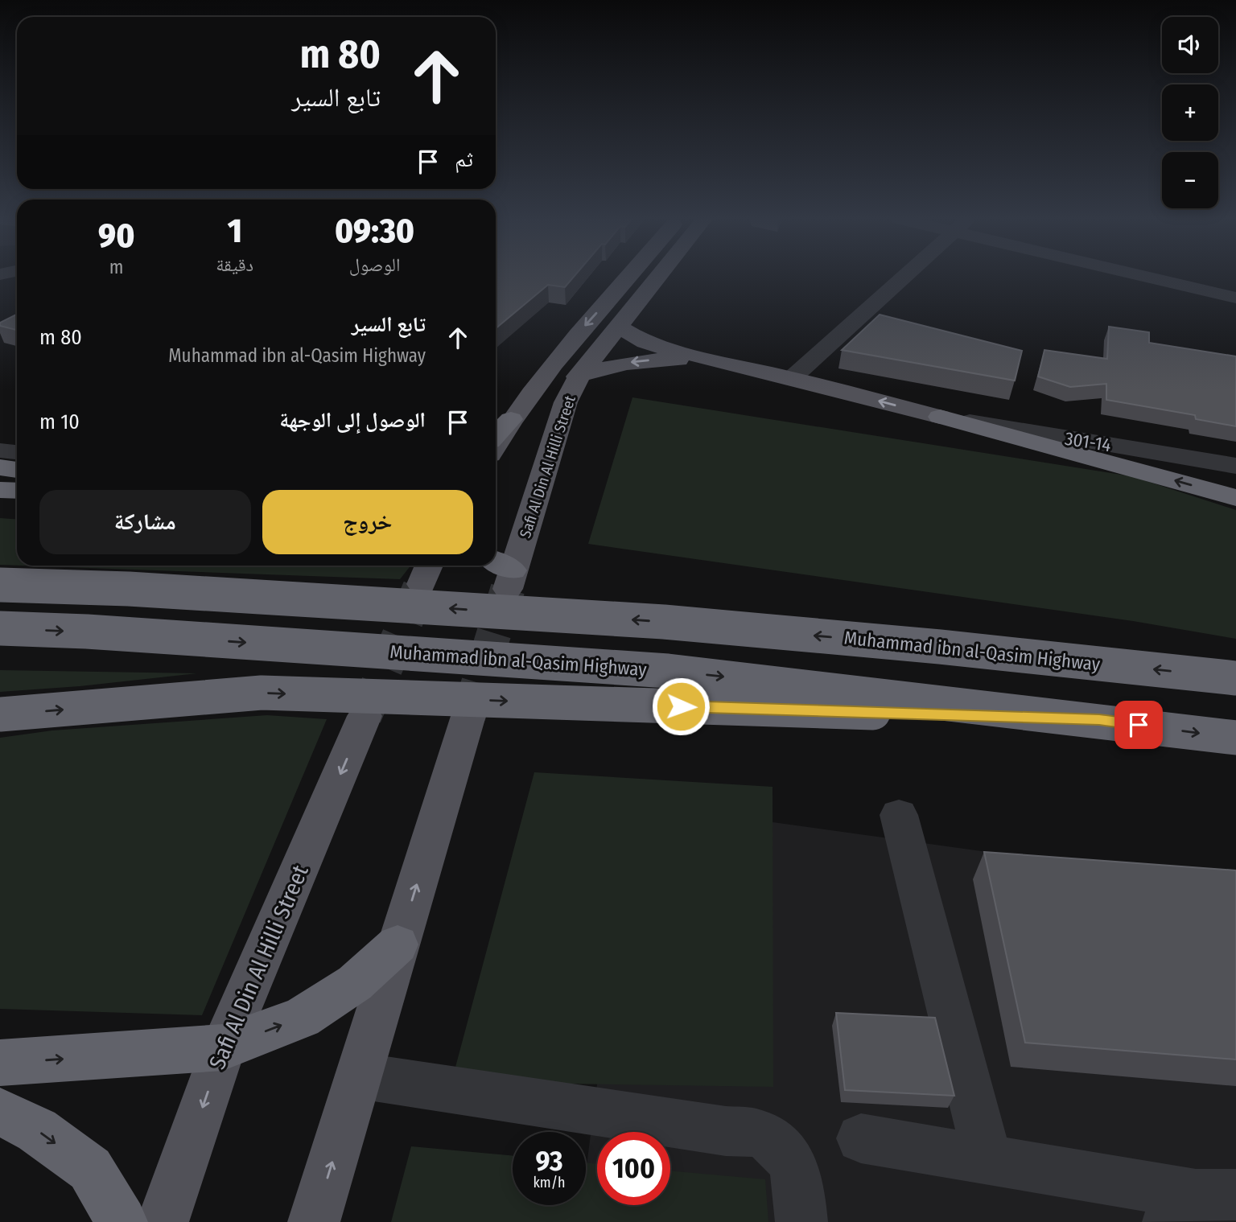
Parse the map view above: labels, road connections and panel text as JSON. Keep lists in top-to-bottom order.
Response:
{
  "streets": {
    "highway": ["Muhammad ibn al-Qasim Highway"],
    "main road": ["Safi Al Din Al Hilli Street"],
    "street": ["301-14"]
  },
  "page": {
    "map_buttons": ["+", "−"],
    "turn": ["80 m", "تابع السير"],
    "then": "ثم",
    "eta": [
      "09:30",
      "الوصول",
      "1",
      "دقيقة",
      "90",
      "m"
    ],
    "list": [
      {
        "name": "تابع السير",
        "note": "Muhammad ibn al-Qasim Highway",
        "value": "80 m"
      },
      {
        "name": "الوصول إلى الوجهة",
        "value": "10 m"
      }
    ],
    "buttons": ["خروج", "مشاركة"],
    "speed": "93 km/h",
    "limit": "100"
  }
}
